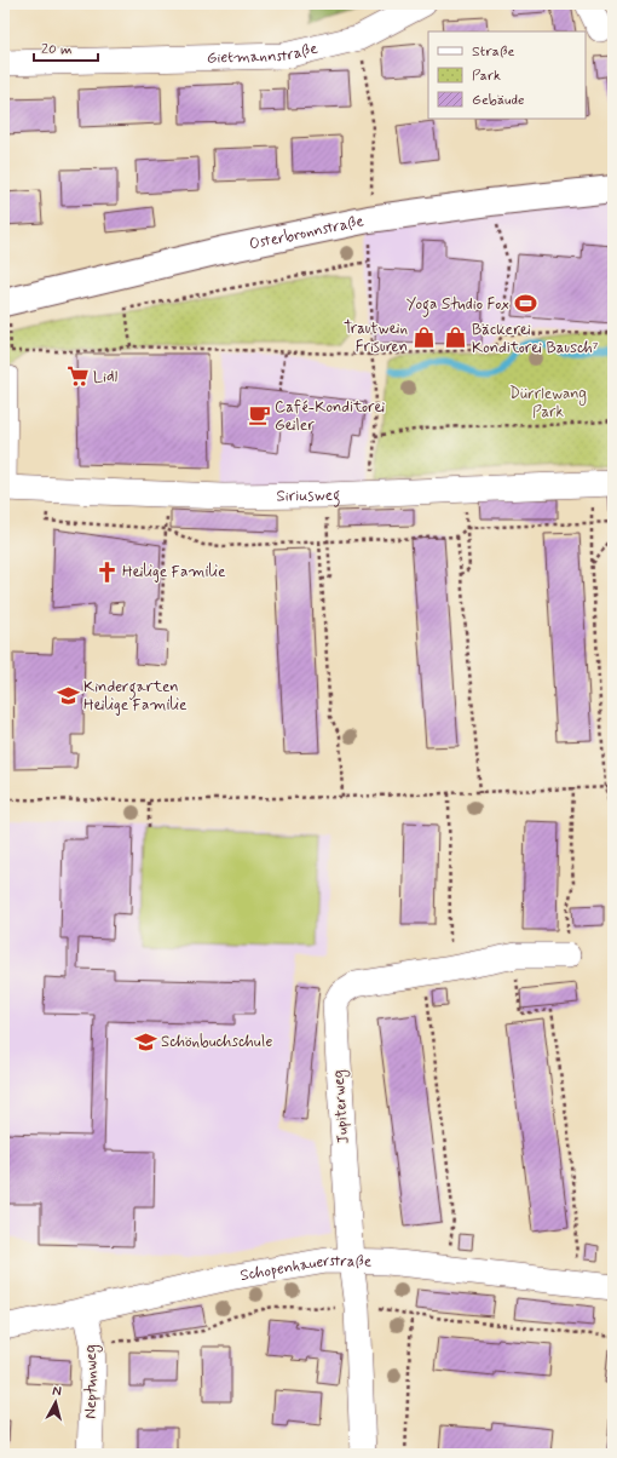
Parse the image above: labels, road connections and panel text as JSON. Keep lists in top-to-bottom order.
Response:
{
  "streets": {
    "street": [
      "Gietmannstraße",
      "Osterbronnstraße",
      "Siriusweg",
      "Jupiterweg",
      "Schopenhauerstraße",
      "Neptunweg"
    ]
  },
  "crossings": [
    ["Jupiterweg", "Schopenhauerstraße"],
    ["Schopenhauerstraße", "Neptunweg"]
  ],
  "parks": ["Dürrlewang Park"],
  "places": {
    "sports": ["Yoga Studio Fox"],
    "shop": ["Trautwein Frisuren", "Bäckerei Konditorei Bausch⁷"],
    "supermarket": ["Lidl"],
    "cafe": ["Café-Konditorei Geiler"],
    "church": ["Heilige Familie"],
    "school or university": ["Kindergarten Heilige Familie", "Schönbuchschule"]
  },
  "legend": ["Straße", "Park", "Gebäude"],
  "scale_bar": "20 m",
  "north": "top"
}
